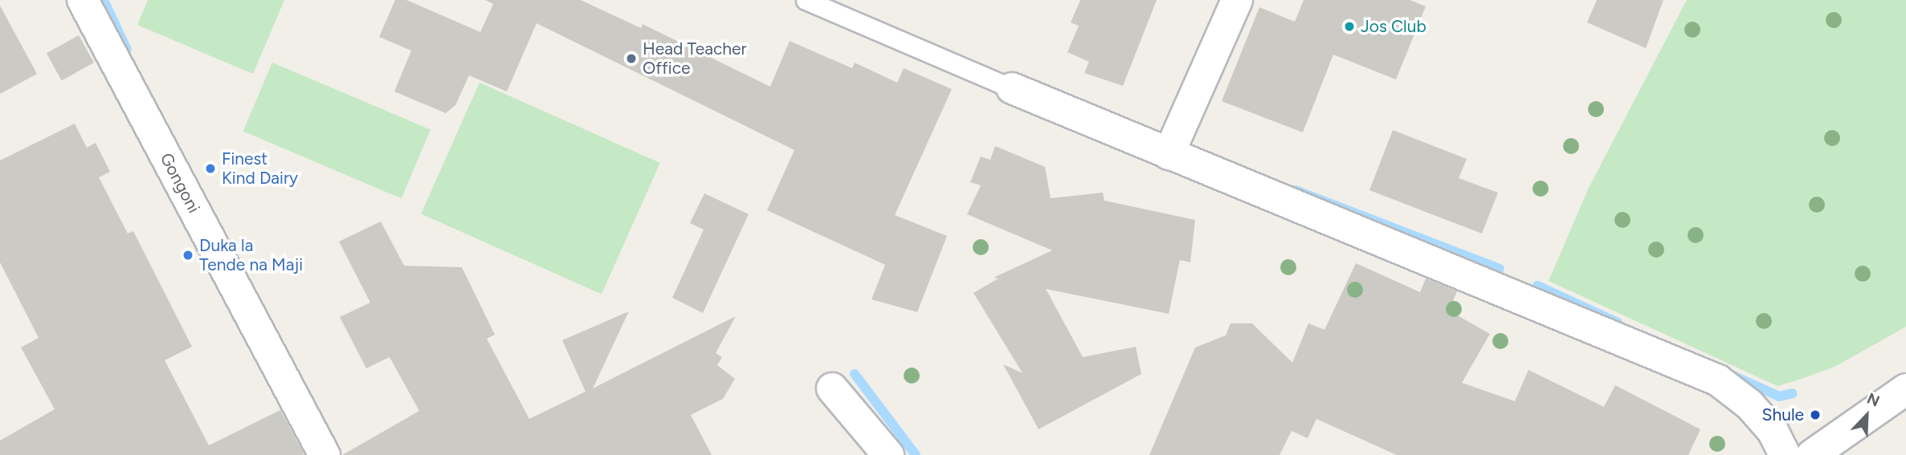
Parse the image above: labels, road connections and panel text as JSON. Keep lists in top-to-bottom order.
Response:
{
  "streets": {
    "street": ["Gongoni"]
  },
  "places": [
    "Jos Club",
    "Head Teacher Office",
    "Finest Kind Dairy",
    "Duka la Tende na Maji",
    "Shule"
  ],
  "north": "top right"
}
